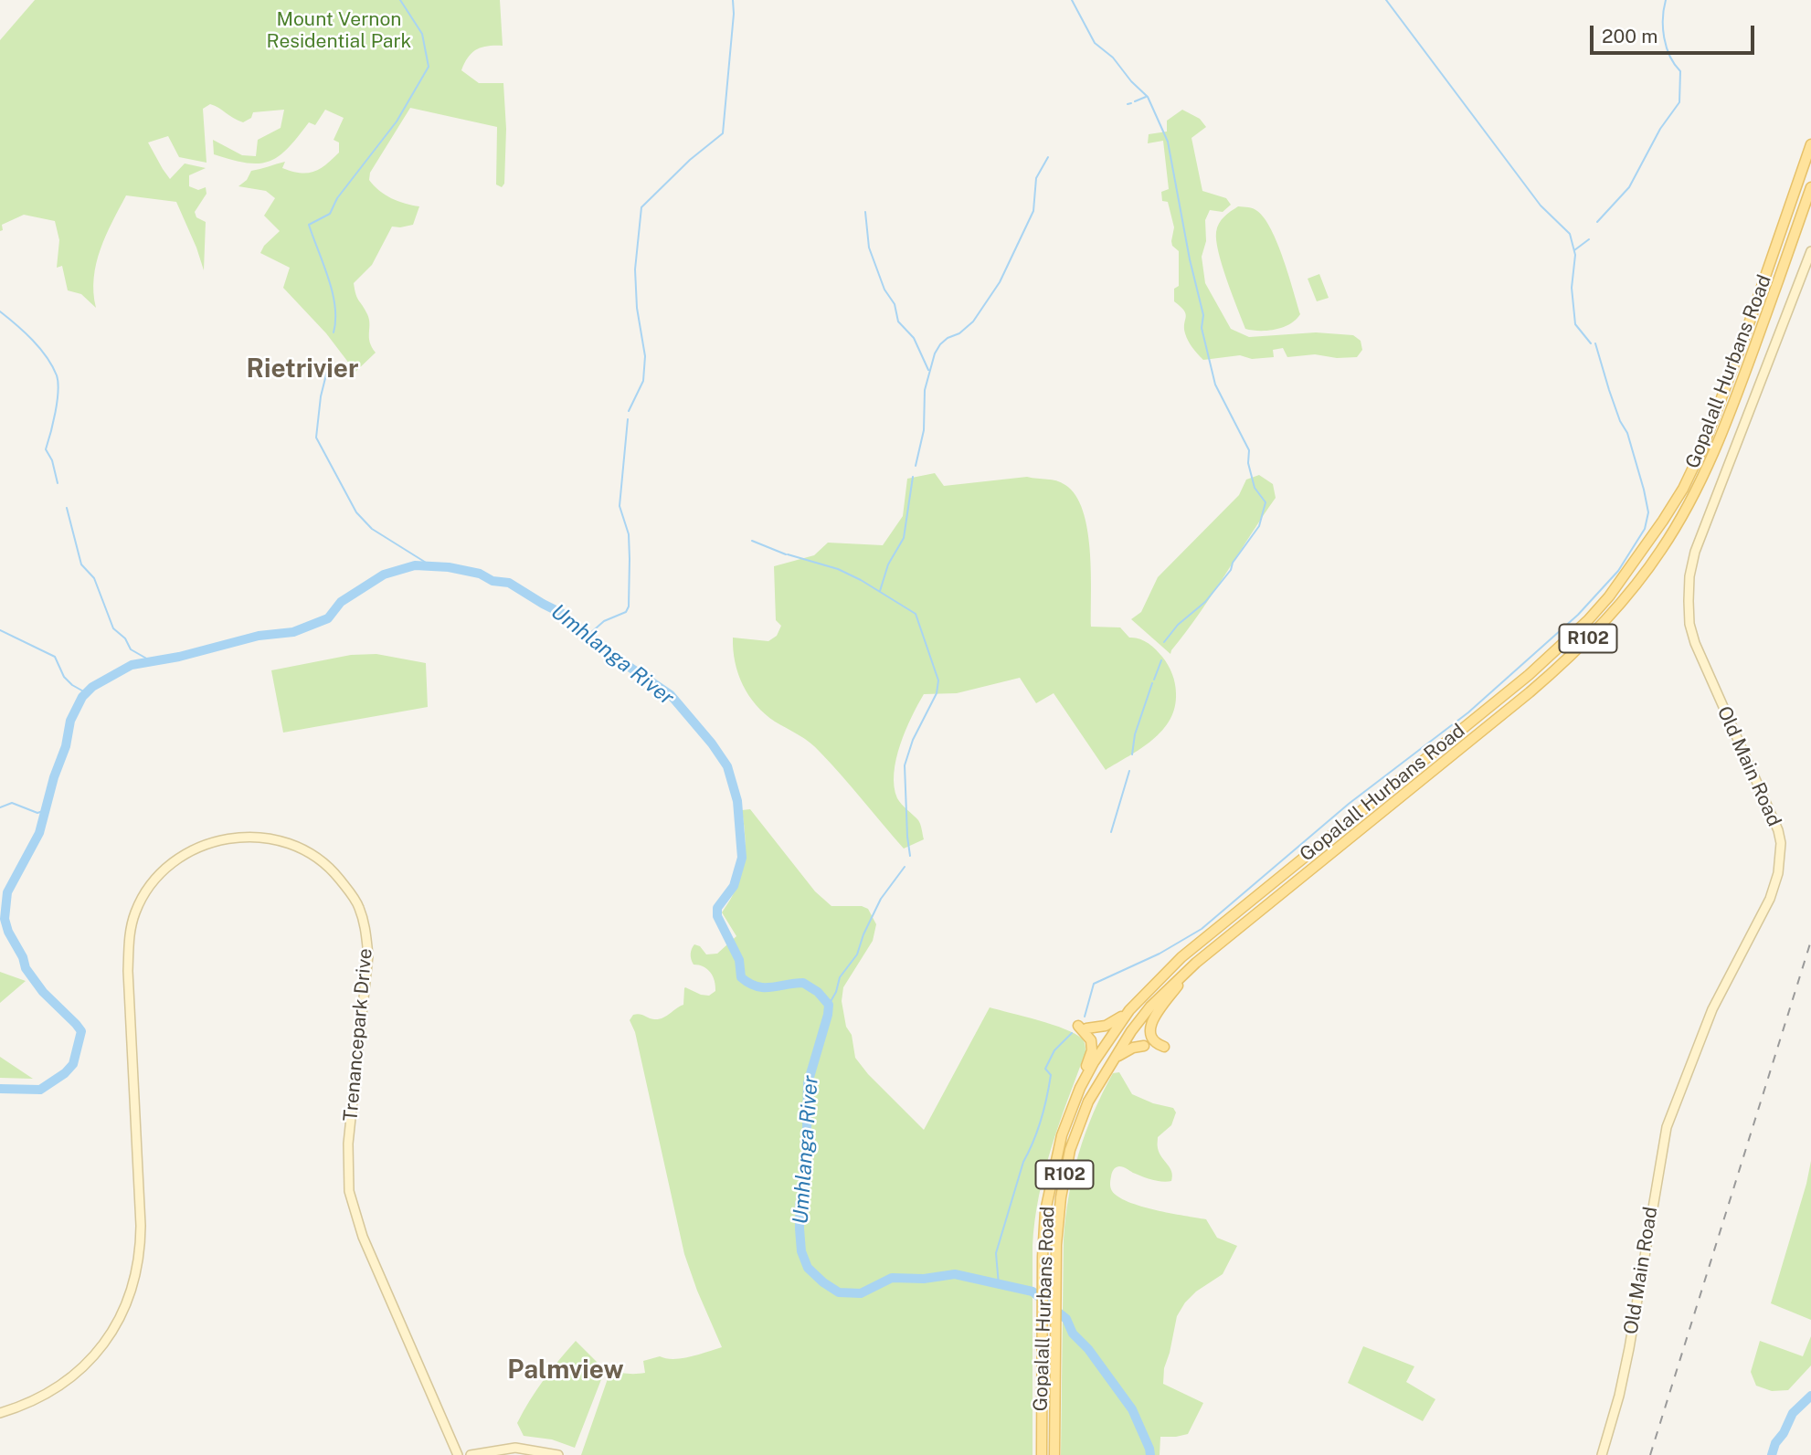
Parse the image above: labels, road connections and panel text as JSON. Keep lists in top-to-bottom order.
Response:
{
  "streets": {
    "main road": ["Gopalall Hurbans Road", "R102"],
    "street": ["Old Main Road", "Trenancepark Drive"]
  },
  "districts": ["Rietrivier", "Palmview"],
  "water": ["Umhlanga River"],
  "parks": ["Mount Vernon Residential Park"],
  "scale_bar": "200 m"
}
